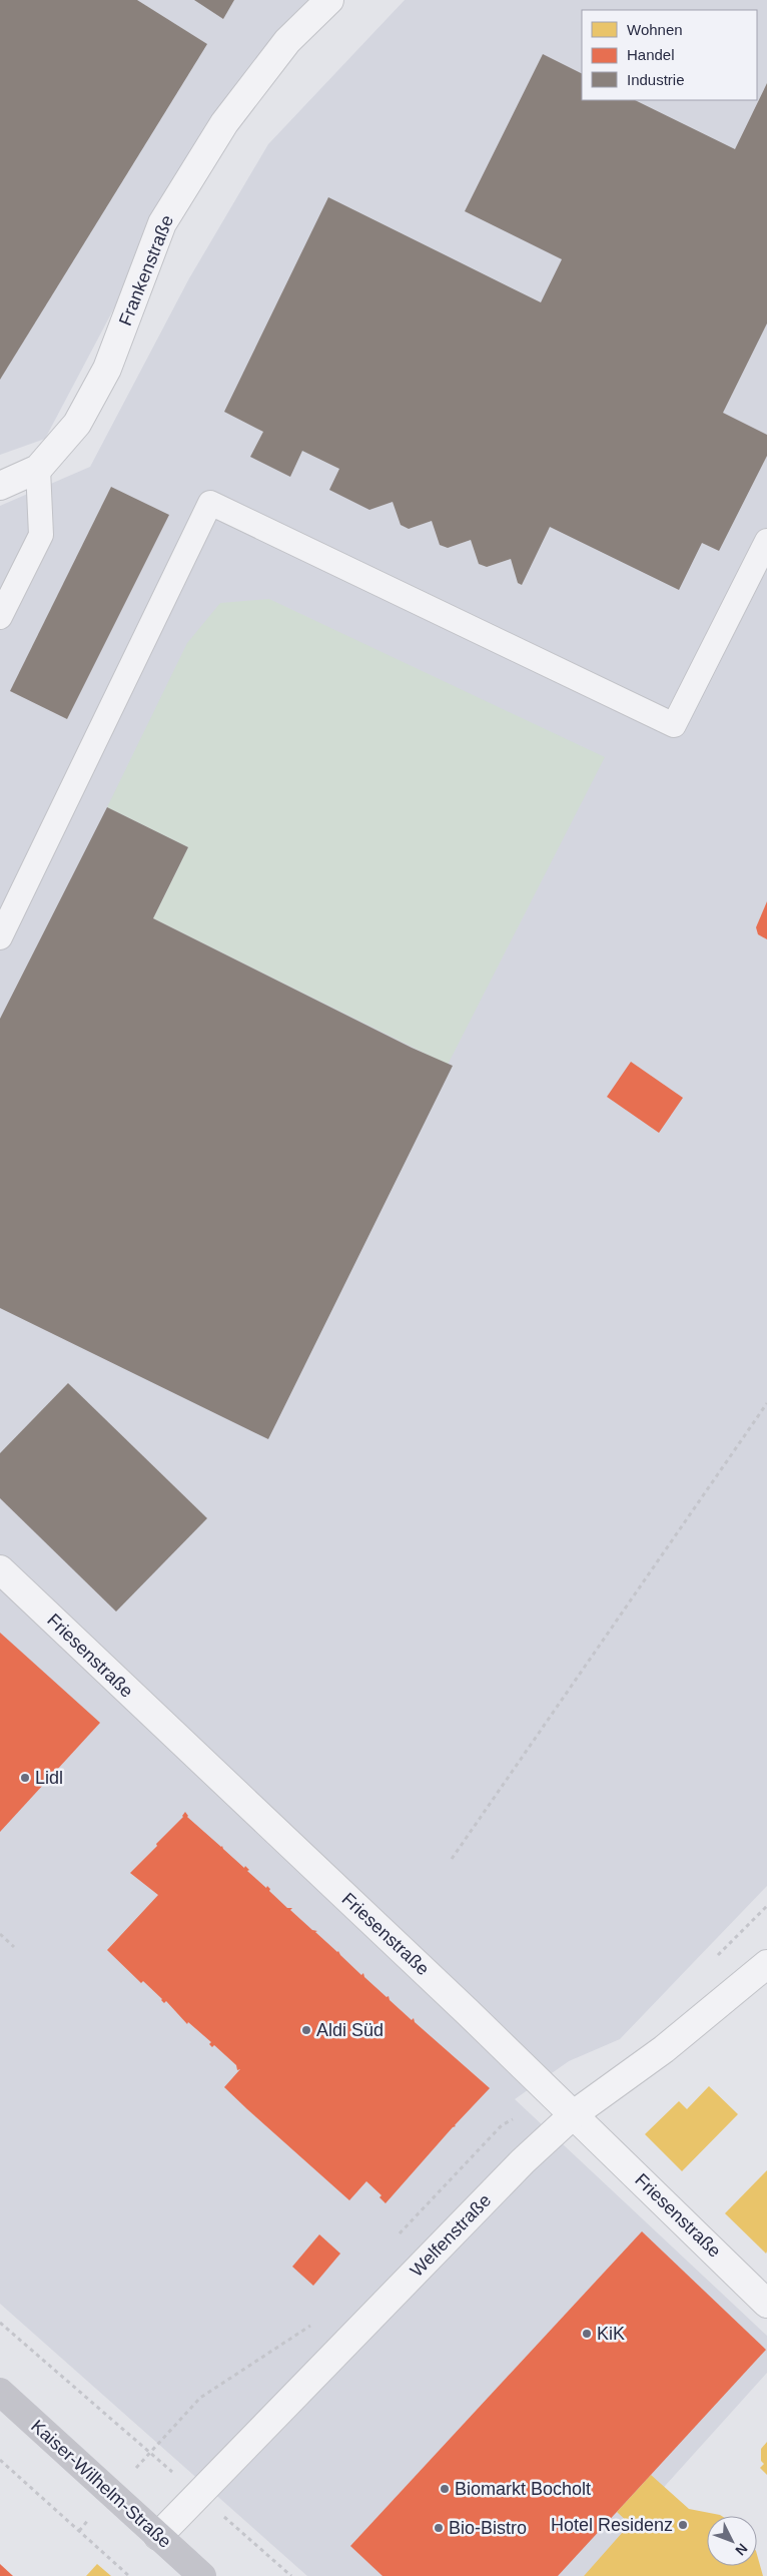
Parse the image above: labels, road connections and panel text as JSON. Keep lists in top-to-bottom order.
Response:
{
  "streets": {
    "main road": ["Kaiser-Wilhelm-Straße"],
    "street": ["Frankenstraße", "Friesenstraße", "Welfenstraße"]
  },
  "crossings": [
    ["Friesenstraße", "Welfenstraße"],
    ["Welfenstraße", "Kaiser-Wilhelm-Straße"]
  ],
  "places": [
    "Lidl",
    "Aldi Süd",
    "KiK",
    "Biomarkt Bocholt",
    "Hotel Residenz",
    "Bio-Bistro"
  ],
  "legend": ["Wohnen", "Handel", "Industrie"],
  "north": "bottom right"
}
